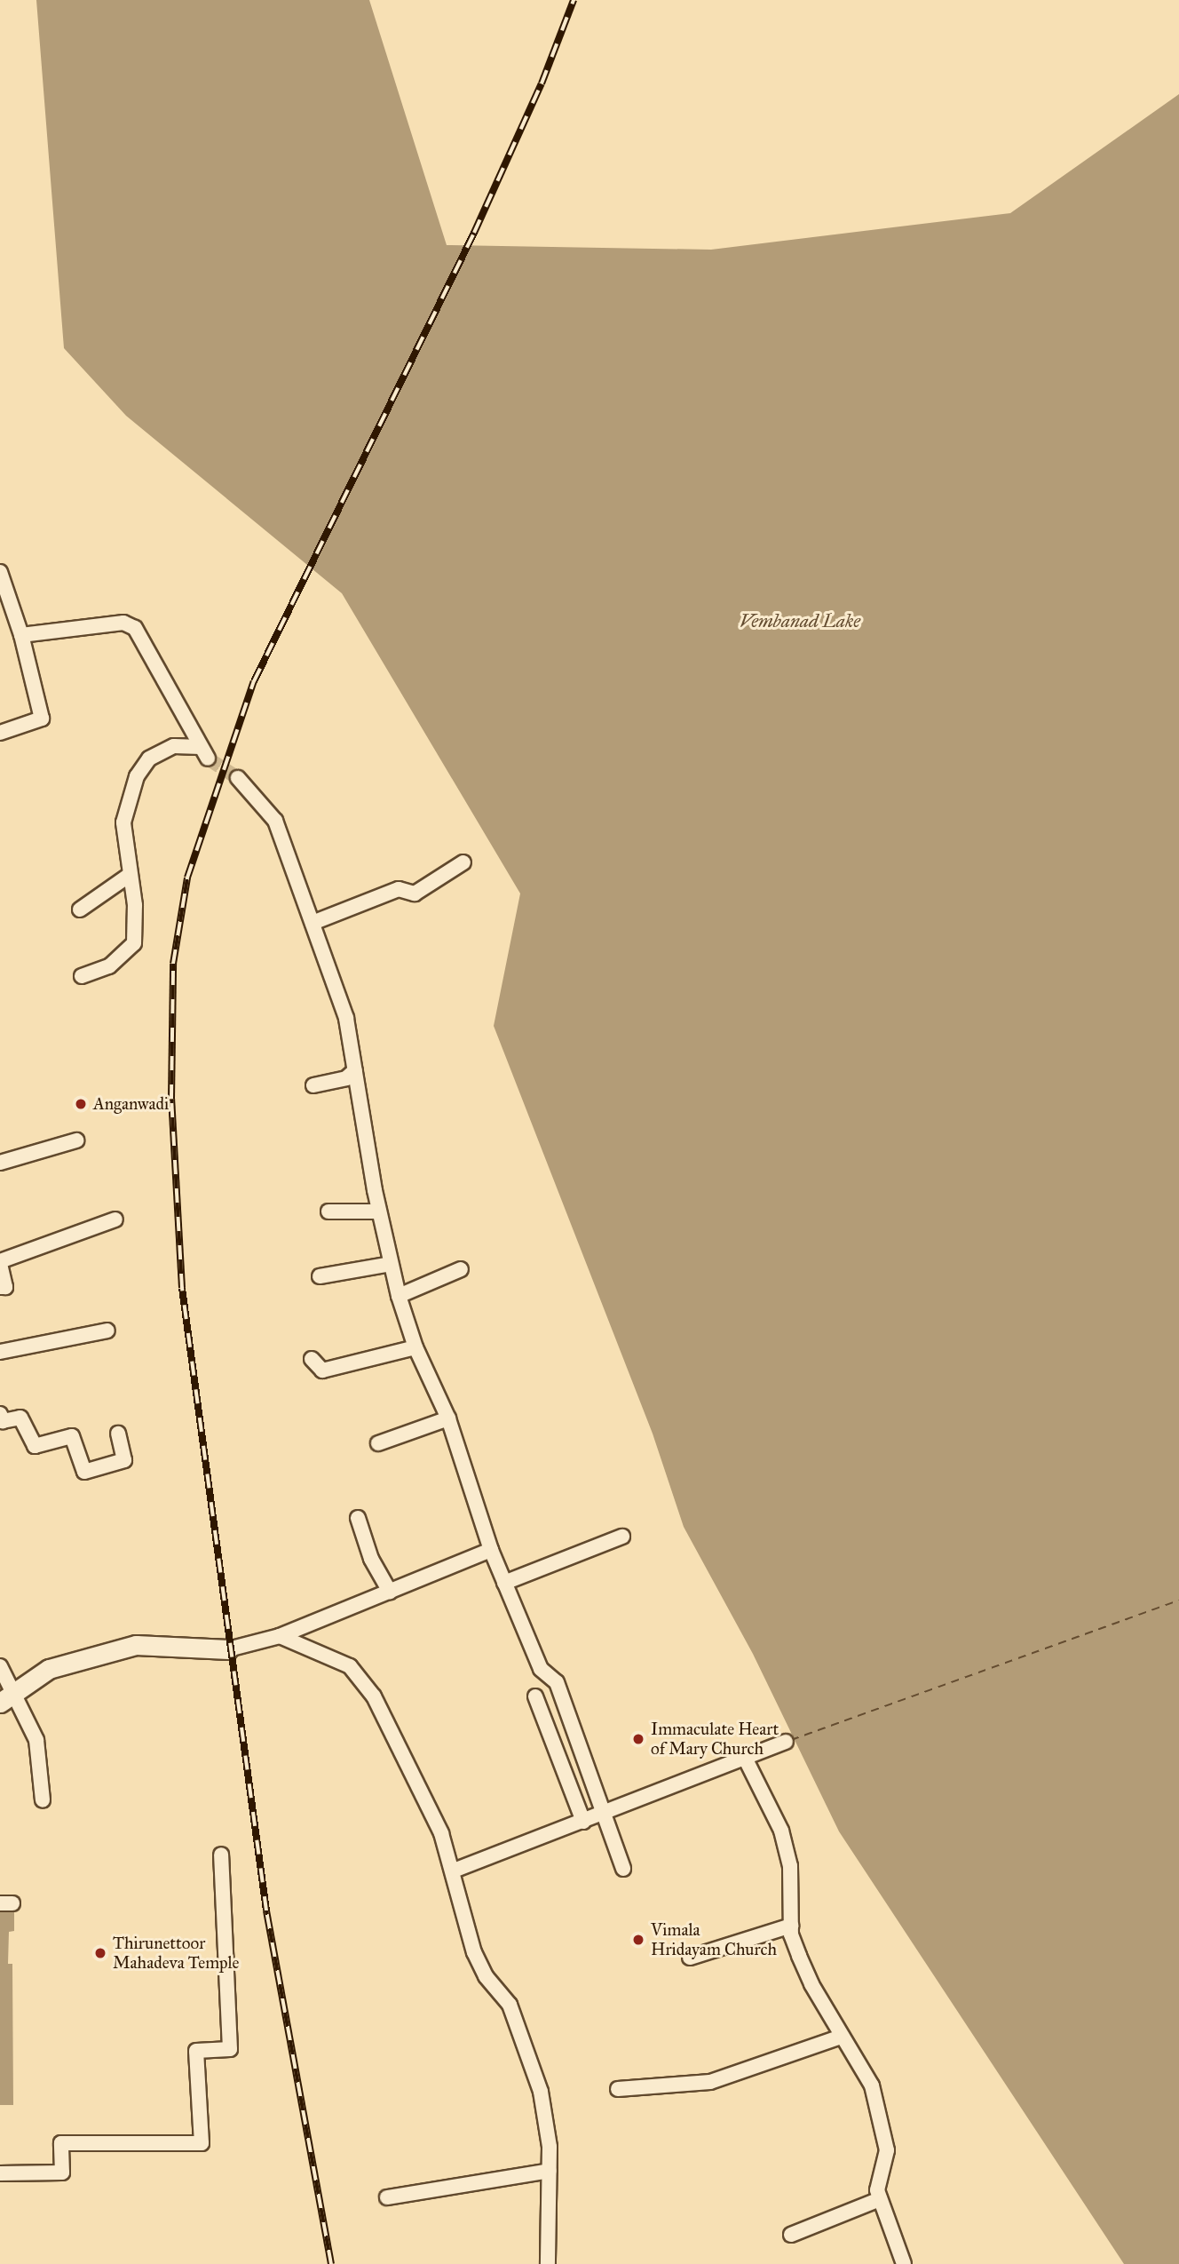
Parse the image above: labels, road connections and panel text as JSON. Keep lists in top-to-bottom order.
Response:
{
  "water": ["Vembanad Lake"],
  "places": [
    "Anganwadi",
    "Immaculate Heart of Mary Church",
    "Vimala Hridayam Church",
    "Thirunettoor Mahadeva Temple"
  ]
}
